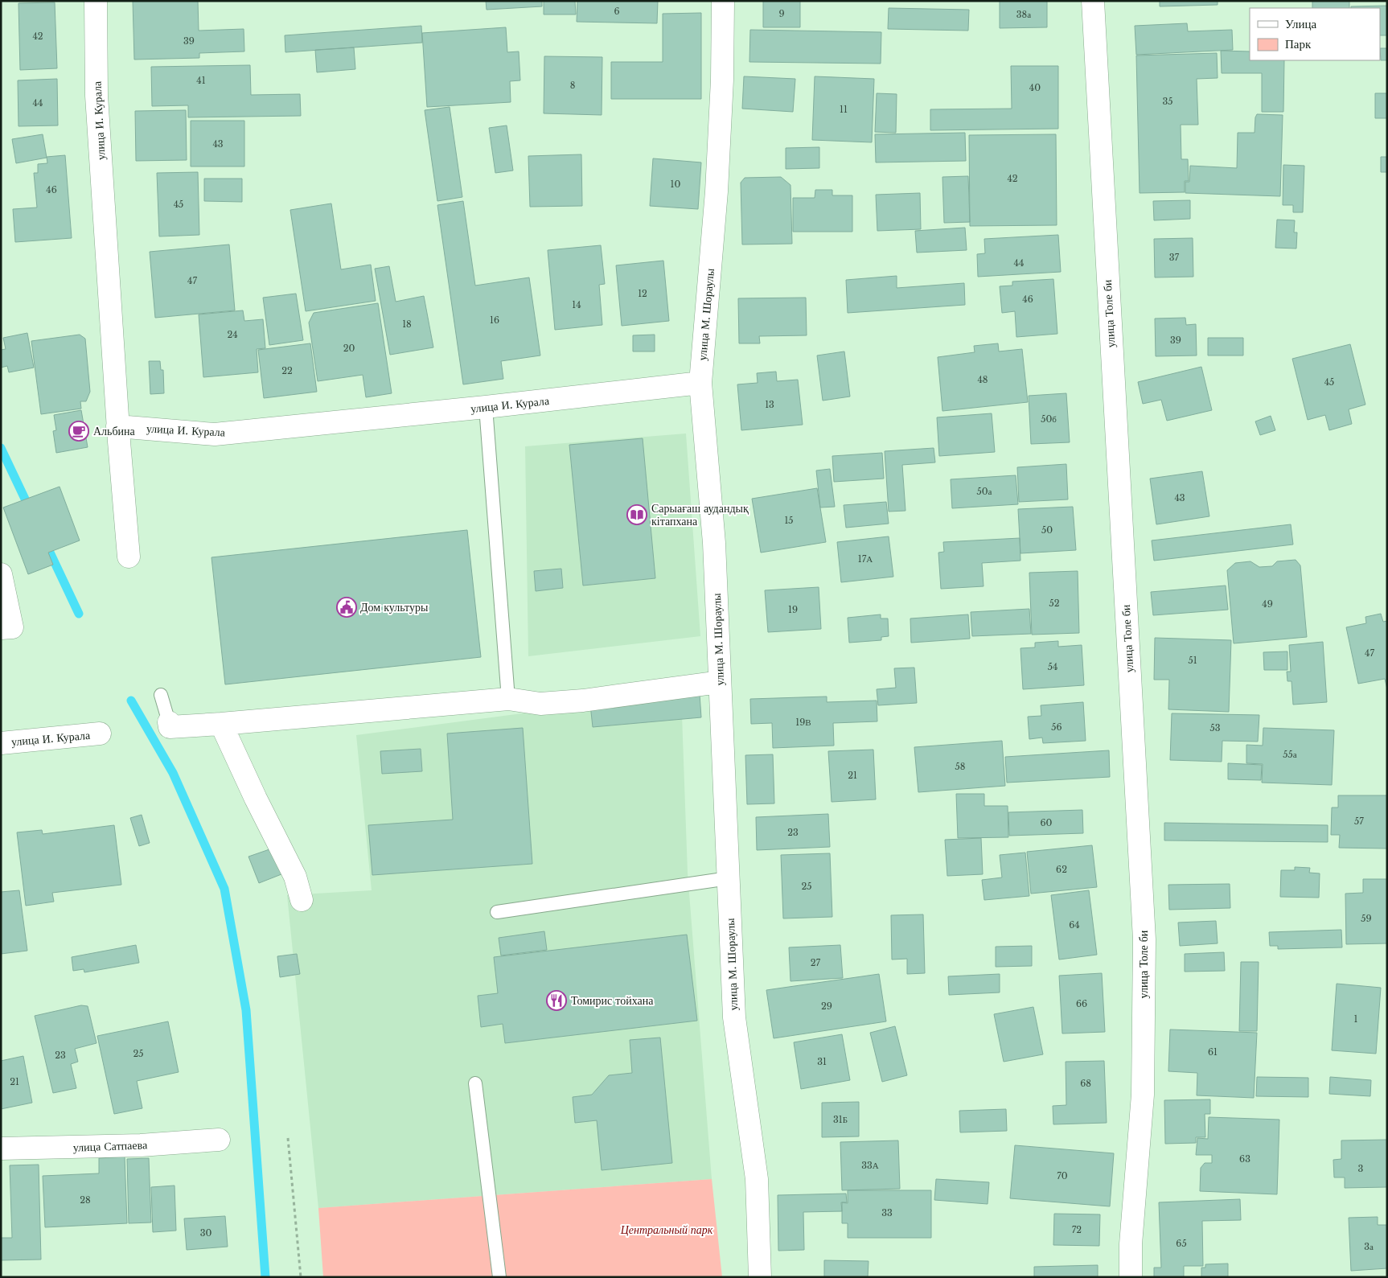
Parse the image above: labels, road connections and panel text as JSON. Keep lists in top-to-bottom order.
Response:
{
  "streets": {
    "street": [
      "улица И. Курала",
      "улица Толе би",
      "улица М. Шораулы",
      "улица Сатпаева"
    ]
  },
  "crossings": [
    ["улица И. Курала", "улица М. Шораулы"]
  ],
  "parks": ["Центральный парк"],
  "places": {
    "cafe": ["Альбина"],
    "library": ["Сарыағаш аудандық кітапхана"],
    "public building": ["Дом культуры"],
    "restaurant": ["Томирис тойхана"]
  },
  "house_numbers": [
    "6",
    "9",
    "38а",
    "42",
    "39",
    "41",
    "8",
    "40",
    "35",
    "44",
    "11",
    "43",
    "42",
    "10",
    "46",
    "45",
    "37",
    "44",
    "47",
    "12",
    "46",
    "14",
    "16",
    "18",
    "24",
    "39",
    "20",
    "22",
    "48",
    "45",
    "13",
    "50б",
    "50а",
    "43",
    "15",
    "50",
    "17А",
    "52",
    "49",
    "19",
    "47",
    "51",
    "54",
    "19В",
    "56",
    "53",
    "55а",
    "58",
    "21",
    "57",
    "60",
    "23",
    "62",
    "25",
    "59",
    "64",
    "27",
    "66",
    "29",
    "1",
    "61",
    "25",
    "23",
    "31",
    "21",
    "68",
    "31Б",
    "63",
    "33А",
    "3",
    "70",
    "28",
    "33",
    "72",
    "30",
    "65",
    "3а"
  ],
  "legend": ["Улица", "Парк"]
}
